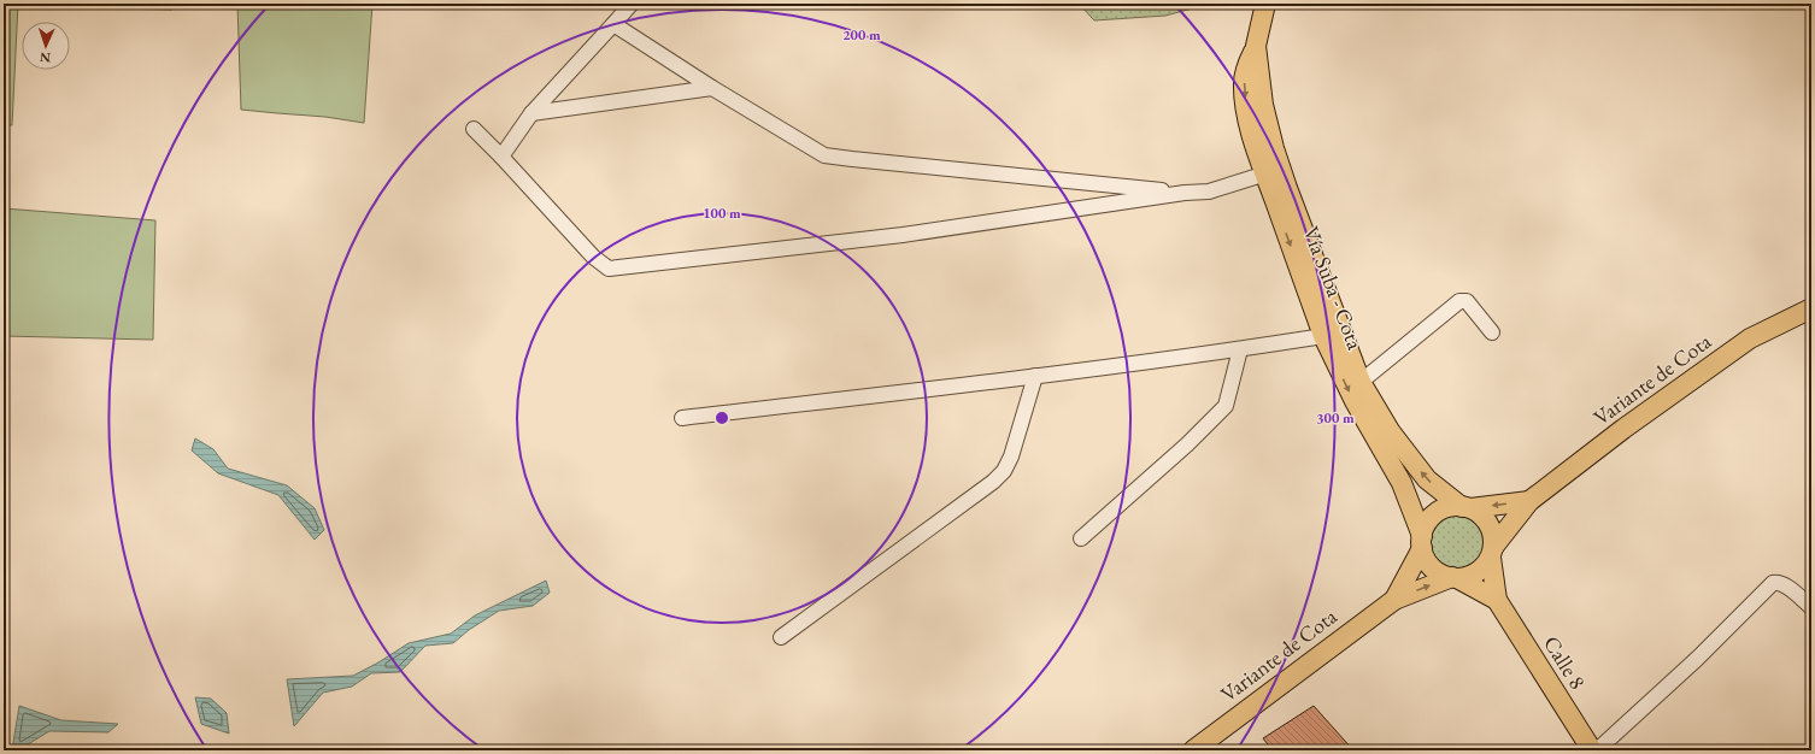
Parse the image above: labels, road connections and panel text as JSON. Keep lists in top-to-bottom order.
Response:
{
  "streets": {
    "main road": ["Vía Suba - Cota", "Variante de Cota", "Calle 8"]
  },
  "crossings": [
    ["Vía Suba - Cota", "Variante de Cota"]
  ],
  "north": "bottom",
  "rings": ["200 m", "100 m", "300 m"]
}
